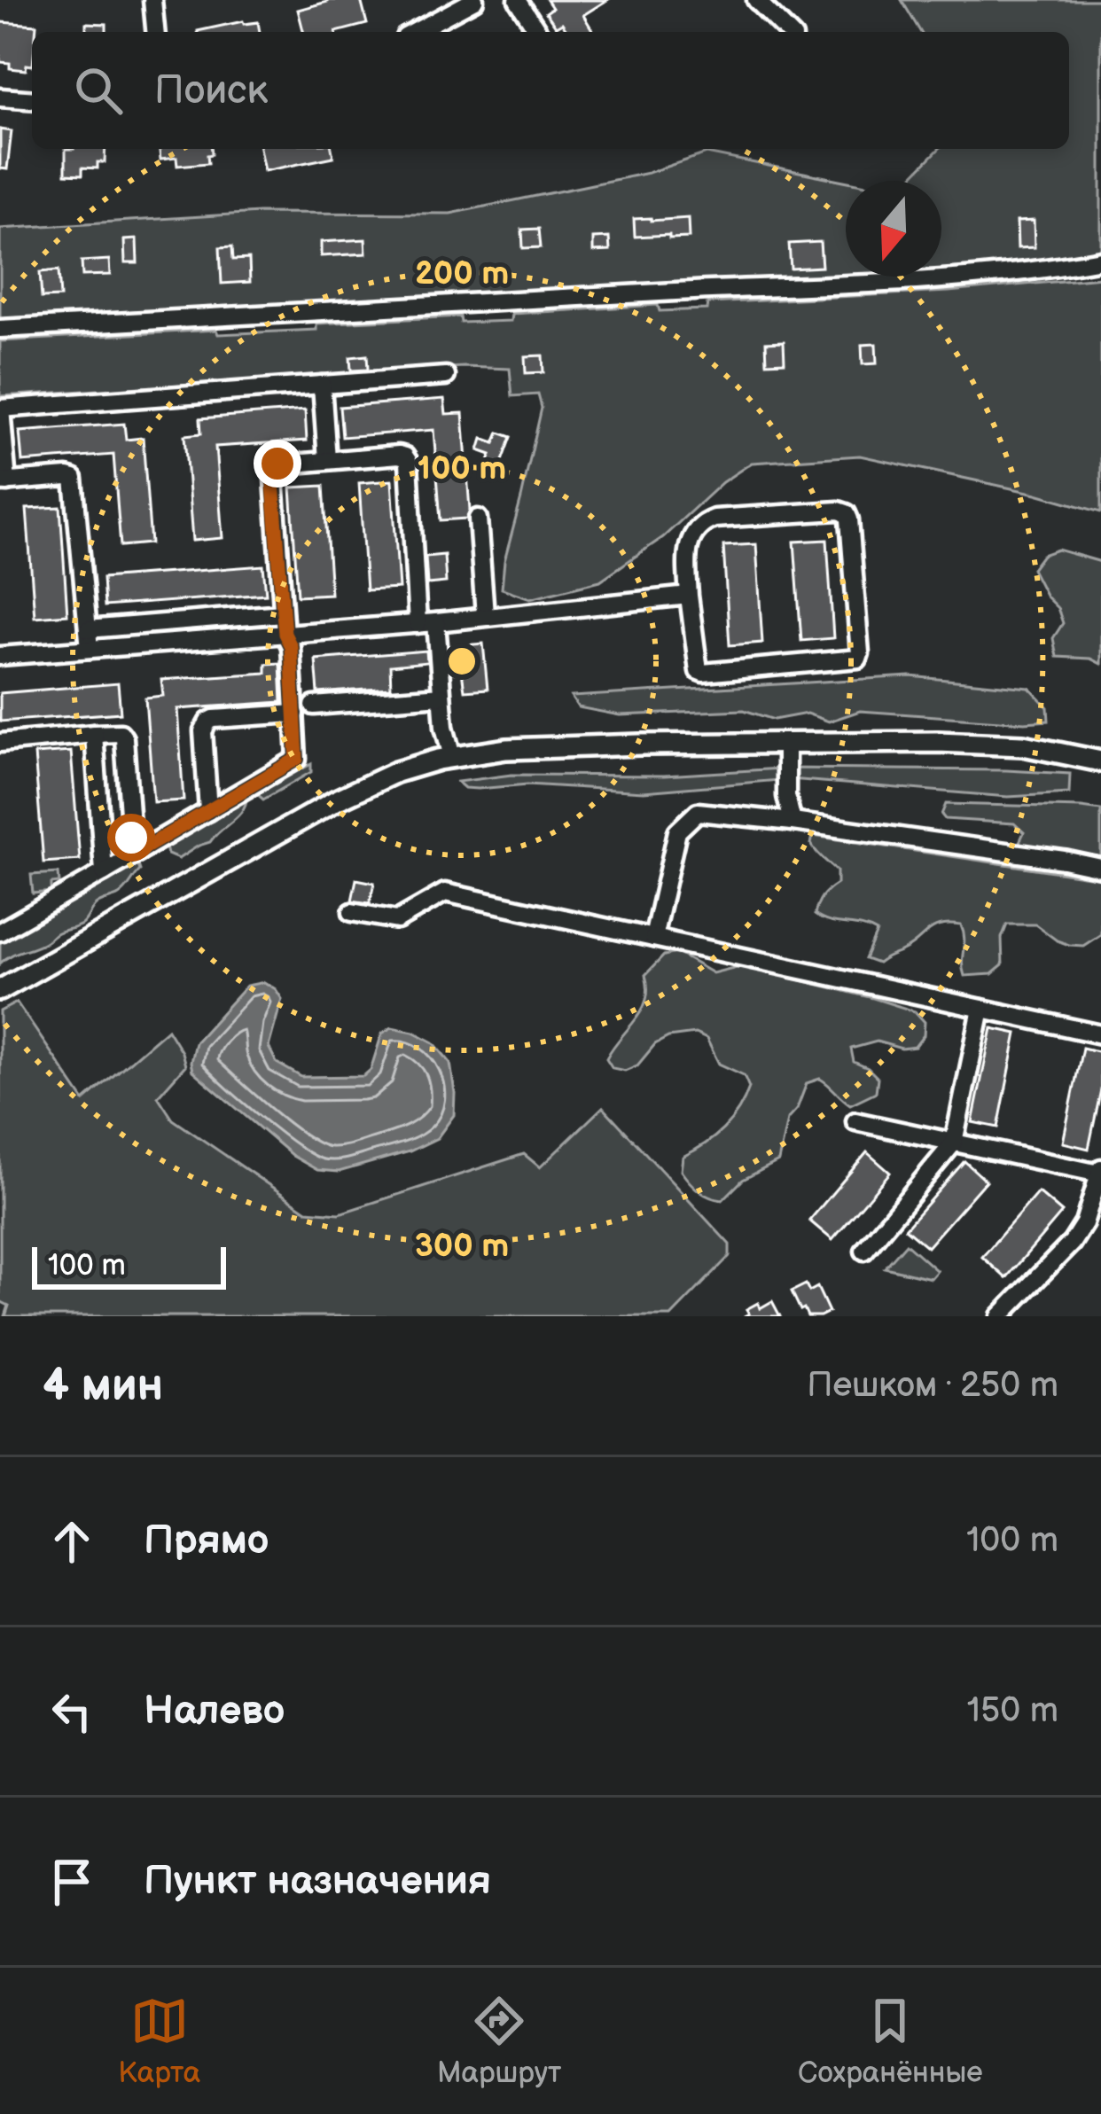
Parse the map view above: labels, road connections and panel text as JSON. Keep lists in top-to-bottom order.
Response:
{
  "scale_bar": "100 m",
  "north": "bottom",
  "page": {
    "search": "Поиск",
    "scale": "100 m",
    "heading": ["4 мин", "Пешком · 250 m"],
    "list": [
      ["Прямо", "100 m"],
      ["Налево", "150 m"],
      "Пункт назначения"
    ],
    "nav": ["Карта", "Маршрут", "Сохранённые"]
  },
  "rings": ["200 m", "100 m", "300 m"]
}
